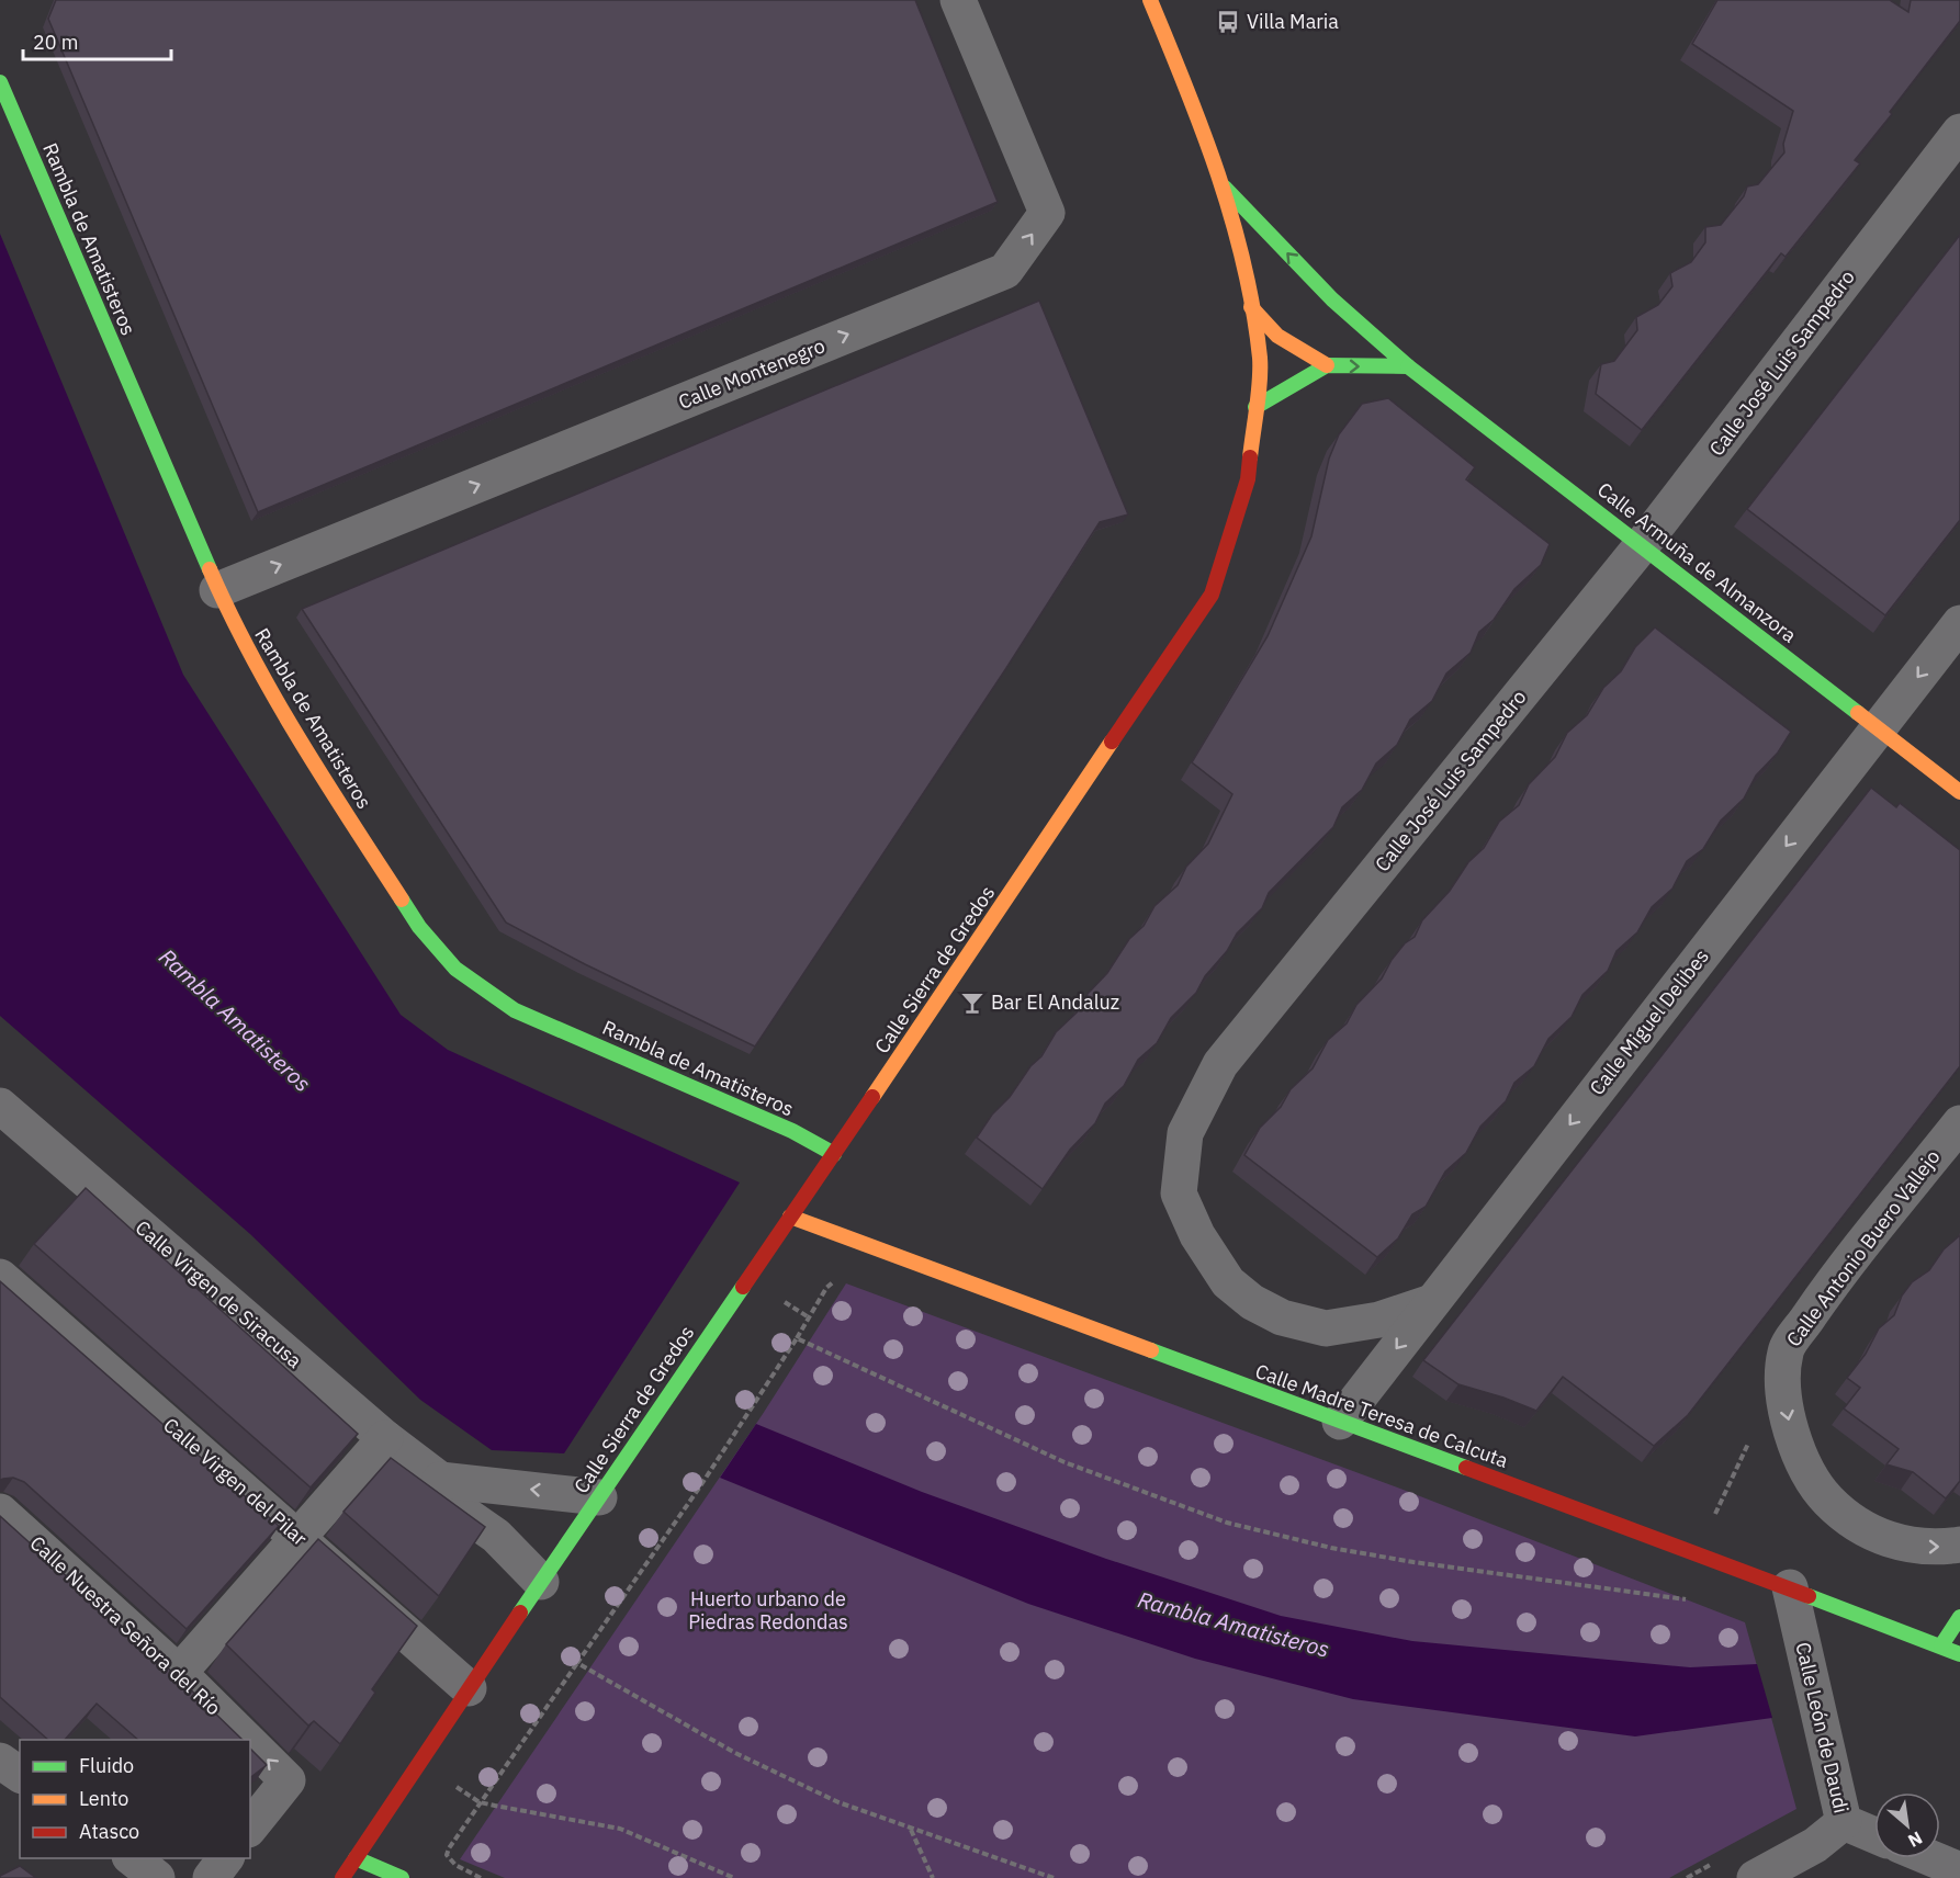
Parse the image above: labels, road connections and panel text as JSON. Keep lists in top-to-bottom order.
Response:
{
  "streets": {
    "street": [
      "Rambla de Amatisteros",
      "Calle José Luis Sampedro",
      "Calle Montenegro",
      "Calle Armuña de Almanzora",
      "Calle Sierra de Gredos",
      "Calle Miguel Delibes",
      "Calle Antonio Buero Vallejo",
      "Calle Virgen de Siracusa",
      "Calle Madre Teresa de Calcuta",
      "Calle Virgen del Pilar",
      "Calle Nuestra Señora del Río",
      "Calle León de Daudi"
    ]
  },
  "crossings": [
    ["Rambla de Amatisteros", "Calle Montenegro"],
    ["Rambla de Amatisteros", "Calle Sierra de Gredos"],
    ["Calle José Luis Sampedro", "Calle Armuña de Almanzora"],
    ["Calle José Luis Sampedro", "Calle Miguel Delibes"],
    ["Calle Armuña de Almanzora", "Calle Sierra de Gredos"],
    ["Calle Armuña de Almanzora", "Calle Miguel Delibes"],
    ["Calle Sierra de Gredos", "Calle Virgen de Siracusa"],
    ["Calle Sierra de Gredos", "Calle Madre Teresa de Calcuta"],
    ["Calle Sierra de Gredos", "Calle Virgen del Pilar"],
    ["Calle Miguel Delibes", "Calle Madre Teresa de Calcuta"],
    ["Calle Madre Teresa de Calcuta", "Calle León de Daudi"]
  ],
  "one_way": ["Calle Montenegro", "Calle Miguel Delibes"],
  "water": ["Rambla Amatisteros"],
  "parks": ["Huerto urbano de Piedras Redondas"],
  "places": {
    "bus stop": ["Villa Maria"],
    "bar": ["Bar El Andaluz"]
  },
  "legend": ["Fluido", "Lento", "Atasco"],
  "scale_bar": "20 m",
  "north": "bottom right"
}
